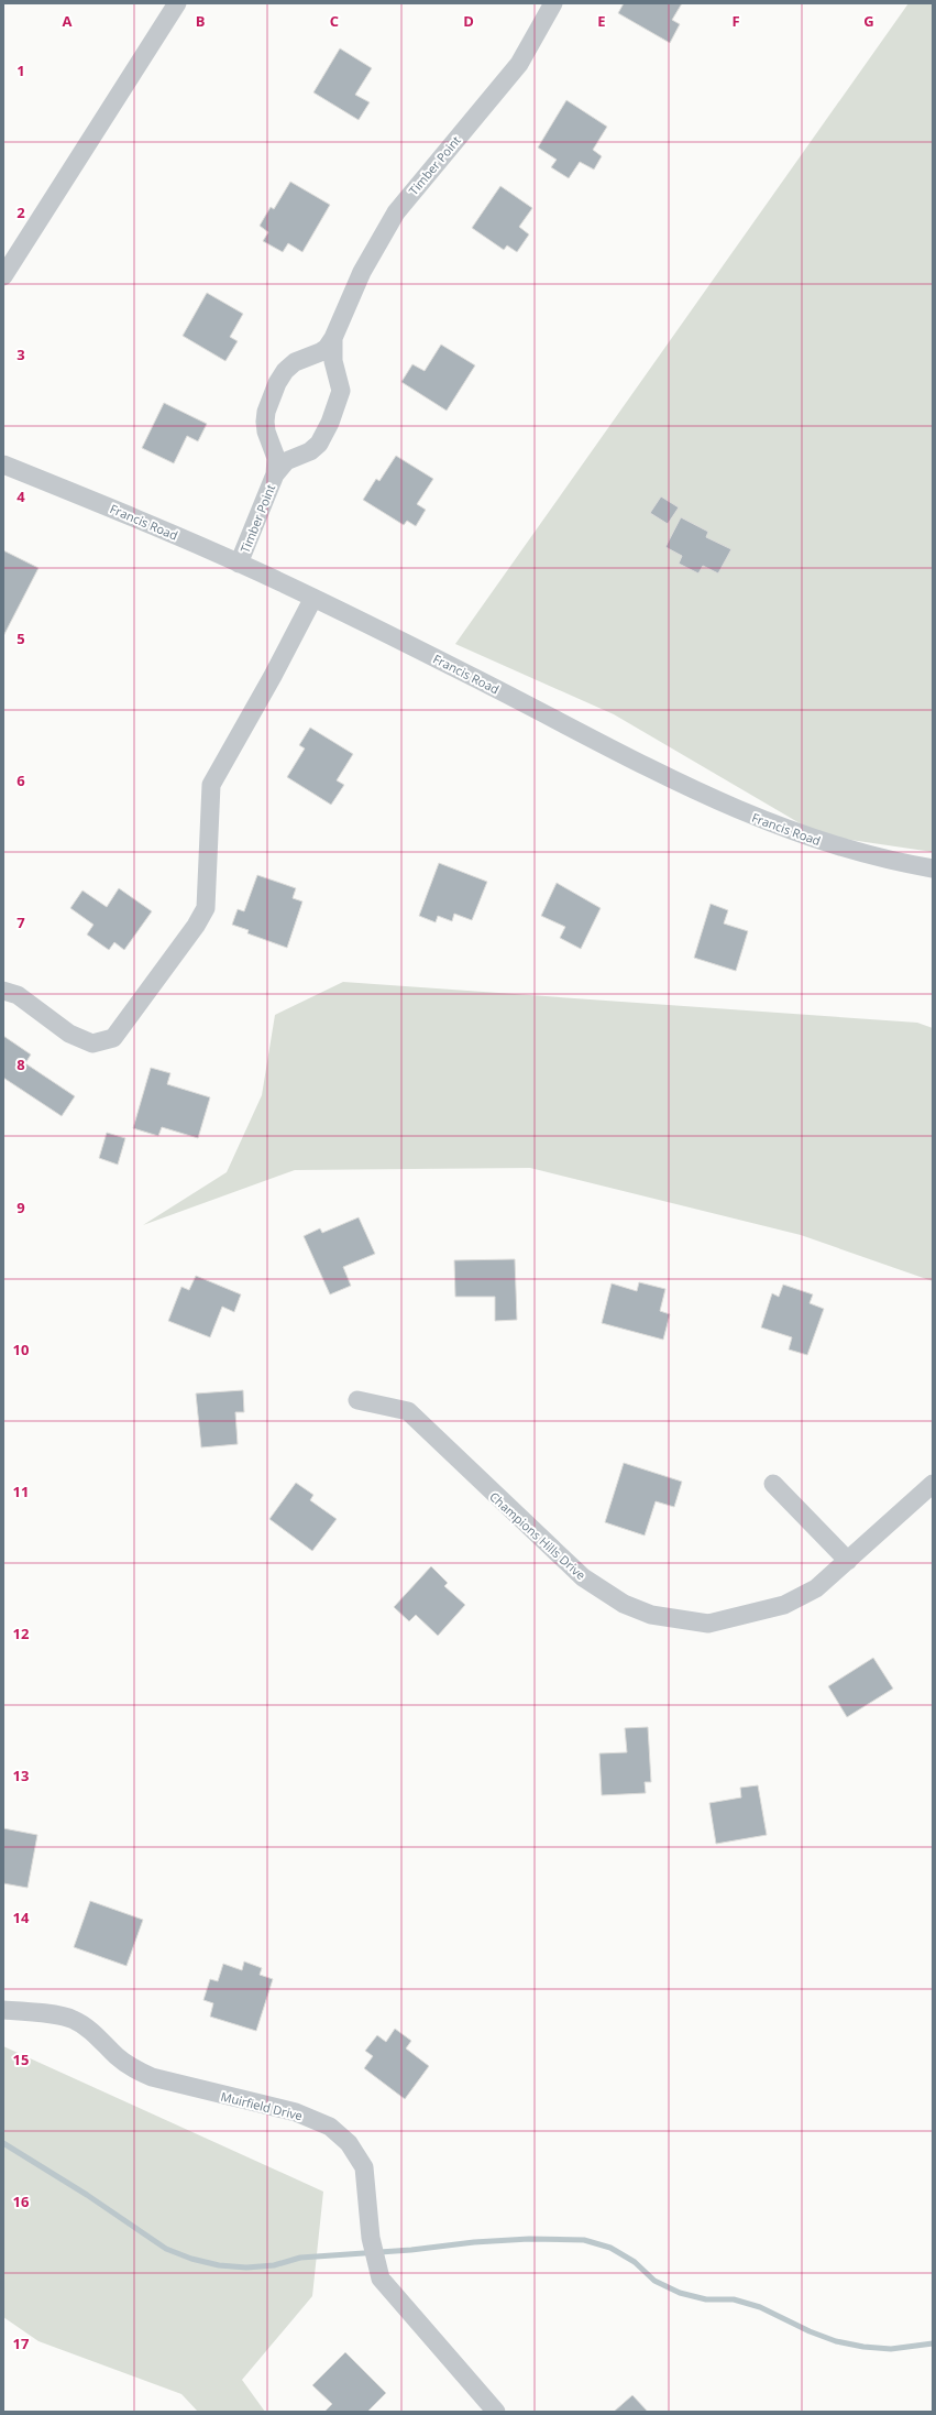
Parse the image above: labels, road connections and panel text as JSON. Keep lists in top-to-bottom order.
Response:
{
  "streets": {
    "street": [
      "Timber Point",
      "Francis Road",
      "Champions Hills Drive",
      "Muirfield Drive"
    ]
  },
  "crossings": [
    ["Timber Point", "Francis Road"]
  ],
  "grid": {
    "columns": [
      "A",
      "B",
      "C",
      "D",
      "E",
      "F",
      "G"
    ],
    "rows": [
      "1",
      "2",
      "3",
      "4",
      "5",
      "6",
      "7",
      "8",
      "9",
      "10",
      "11",
      "12",
      "13",
      "14",
      "15",
      "16",
      "17"
    ]
  }
}
